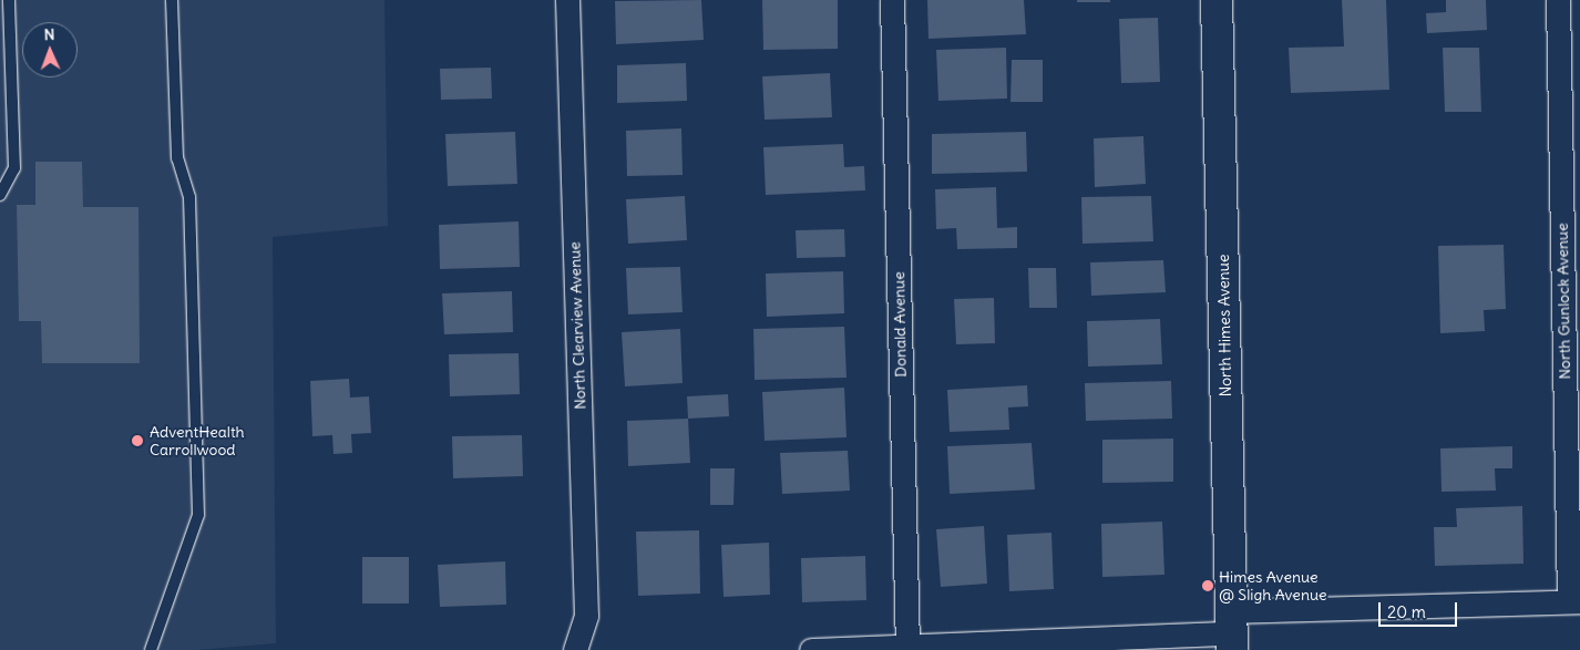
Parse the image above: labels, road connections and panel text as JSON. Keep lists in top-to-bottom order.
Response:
{
  "streets": {
    "street": [
      "North Gunlock Avenue",
      "Donald Avenue",
      "North Clearview Avenue",
      "North Himes Avenue"
    ]
  },
  "places": ["AdventHealth Carrollwood", "Himes Avenue @ Sligh Avenue"],
  "scale_bar": "20 m",
  "north": "top"
}
